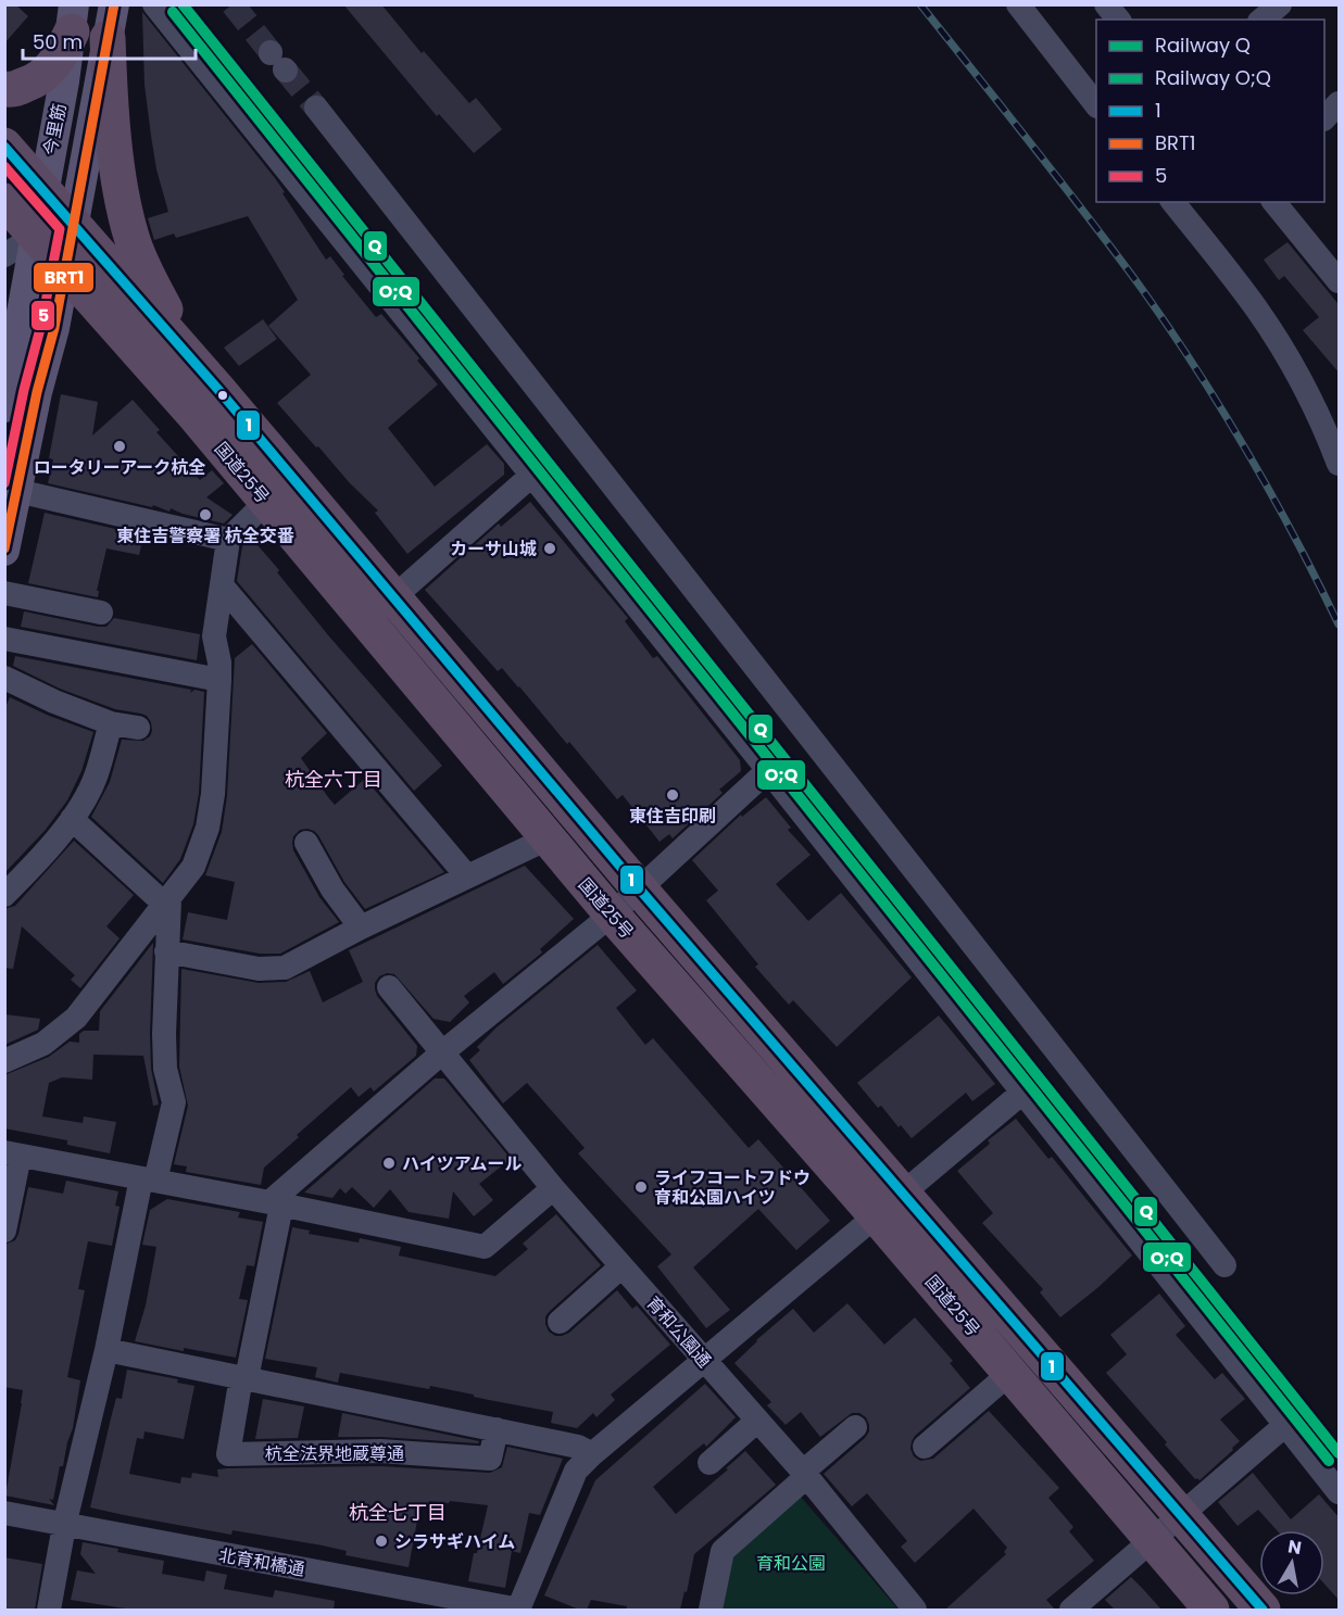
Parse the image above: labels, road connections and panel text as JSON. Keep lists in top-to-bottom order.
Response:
{
  "streets": {
    "highway": ["国道25号"],
    "main road": ["今里筋"],
    "street": ["育和公園通", "杭全法界地蔵尊通", "北育和橋通"]
  },
  "crossings": [
    ["今里筋", "国道25号"]
  ],
  "districts": ["杭全六丁目", "杭全七丁目"],
  "parks": ["育和公園"],
  "places": [
    "ロータリーアーク杭全",
    "東住吉警察署 杭全交番",
    "カーサ山城",
    "東住吉印刷",
    "ハイツアムール",
    "ライフコートフドウ 育和公園ハイツ",
    "シラサギハイム"
  ],
  "lines": [
    "rail line Q",
    "transit line BRT1",
    "rail line O;Q",
    "transit line 1",
    "transit line 5"
  ],
  "legend": [
    "Railway Q",
    "Railway O;Q",
    "1",
    "BRT1",
    "5"
  ],
  "scale_bar": "50 m",
  "north": "top"
}
